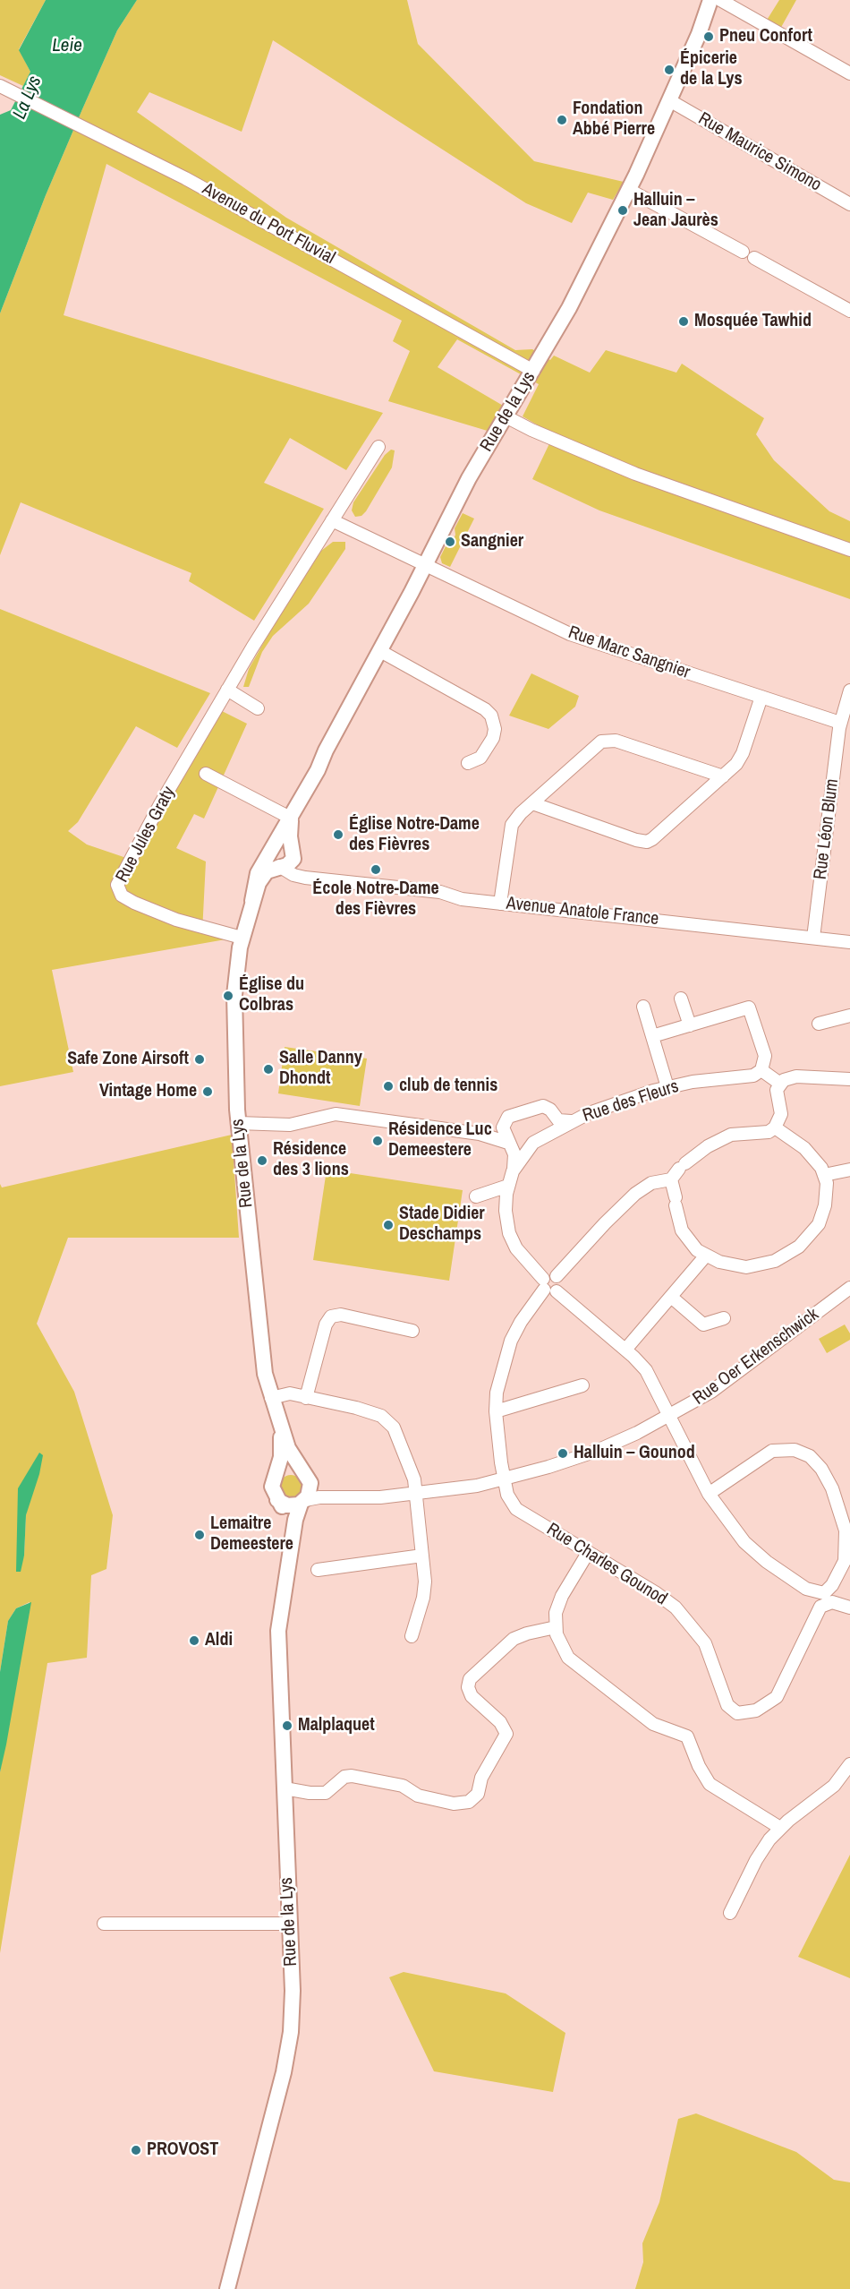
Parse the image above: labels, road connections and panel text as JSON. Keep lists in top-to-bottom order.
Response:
{
  "streets": {
    "main road": ["Rue de la Lys"],
    "street": [
      "Rue Maurice Simono",
      "Avenue du Port Fluvial",
      "Rue Marc Sangnier",
      "Rue Léon Blum",
      "Rue Jules Graty",
      "Avenue Anatole France",
      "Rue des Fleurs",
      "Rue Oer Erkenschwick",
      "Rue Charles Gounod"
    ]
  },
  "crossings": [
    ["Rue Maurice Simono", "Rue de la Lys"],
    ["Avenue du Port Fluvial", "Rue de la Lys"],
    ["Rue de la Lys", "Rue Marc Sangnier"],
    ["Rue de la Lys", "Rue Jules Graty"],
    ["Rue de la Lys", "Avenue Anatole France"],
    ["Rue de la Lys", "Rue Oer Erkenschwick"],
    ["Rue Marc Sangnier", "Rue Léon Blum"],
    ["Rue Léon Blum", "Avenue Anatole France"],
    ["Rue des Fleurs", "Rue Charles Gounod"],
    ["Rue Oer Erkenschwick", "Rue Charles Gounod"]
  ],
  "water": ["Leie", "La Lys"],
  "places": [
    "Pneu Confort",
    "Épicerie de la Lys",
    "Fondation Abbé Pierre",
    "Halluin – Jean Jaurès",
    "Mosquée Tawhid",
    "Sangnier",
    "Église Notre-Dame des Fièvres",
    "École Notre-Dame des Fièvres",
    "Église du Colbras",
    "Safe Zone Airsoft",
    "Salle Danny Dhondt",
    "club de tennis",
    "Vintage Home",
    "Résidence Luc Demeestere",
    "Résidence des 3 lions",
    "Stade Didier Deschamps",
    "Halluin – Gounod",
    "Lemaitre Demeestere",
    "Aldi",
    "Malplaquet",
    "PROVOST"
  ]
}
